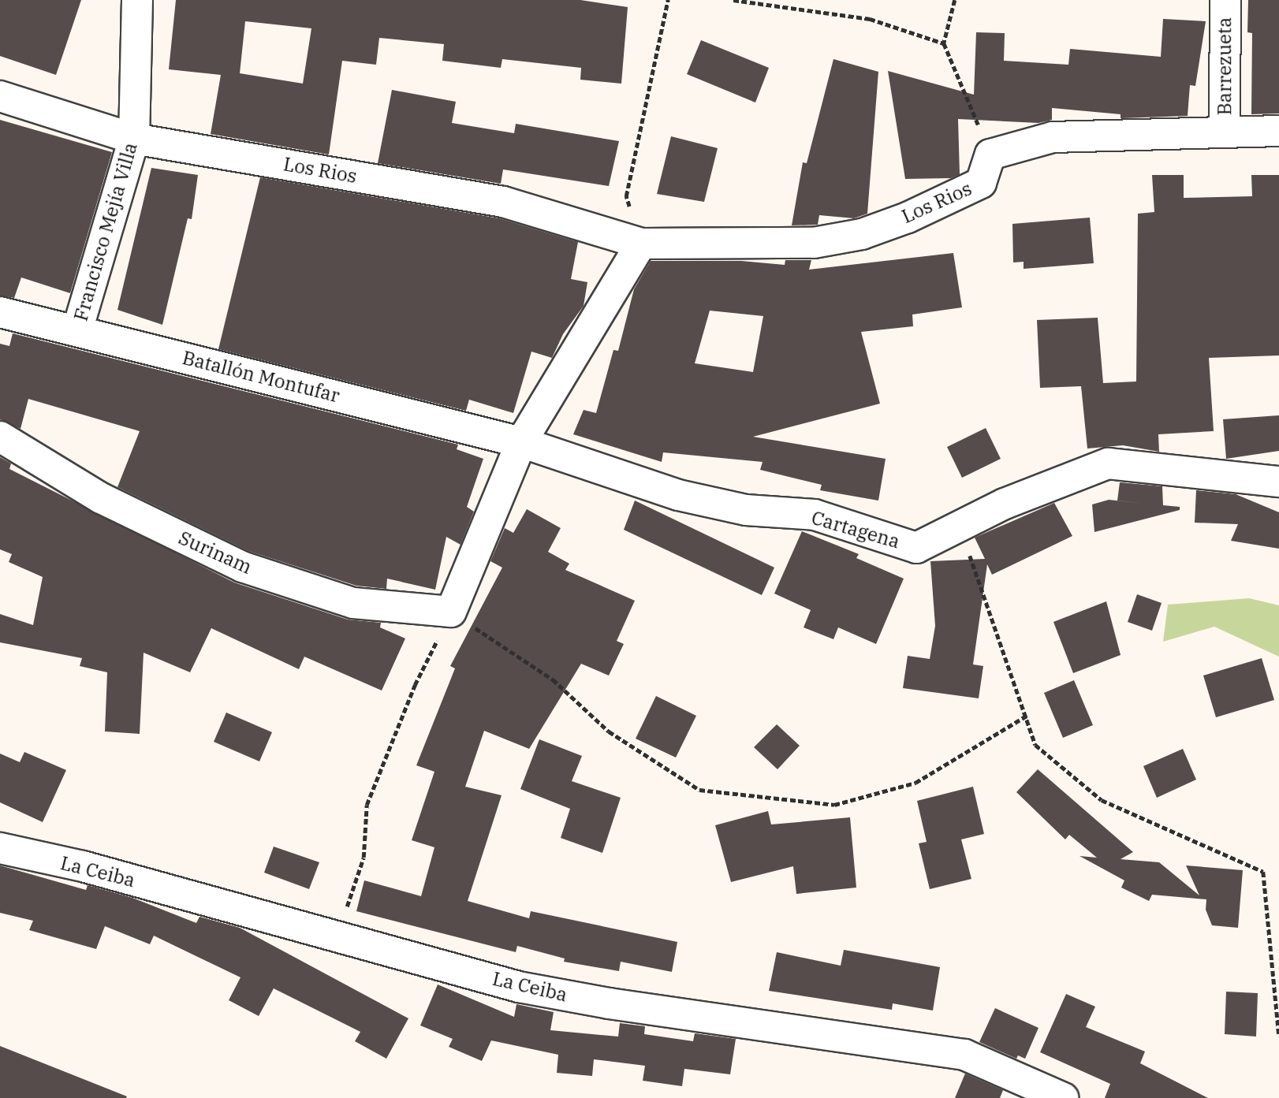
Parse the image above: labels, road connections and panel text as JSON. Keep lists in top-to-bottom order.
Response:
{
  "streets": {
    "street": [
      "Barrezueta",
      "Los Rios",
      "Francisco Mejía Villa",
      "Batallón Montufar",
      "Cartagena",
      "Surinam",
      "La Ceiba"
    ]
  },
  "crossings": [
    ["Los Rios", "Francisco Mejía Villa"],
    ["Francisco Mejía Villa", "Batallón Montufar"],
    ["Batallón Montufar", "Cartagena"]
  ]
}
